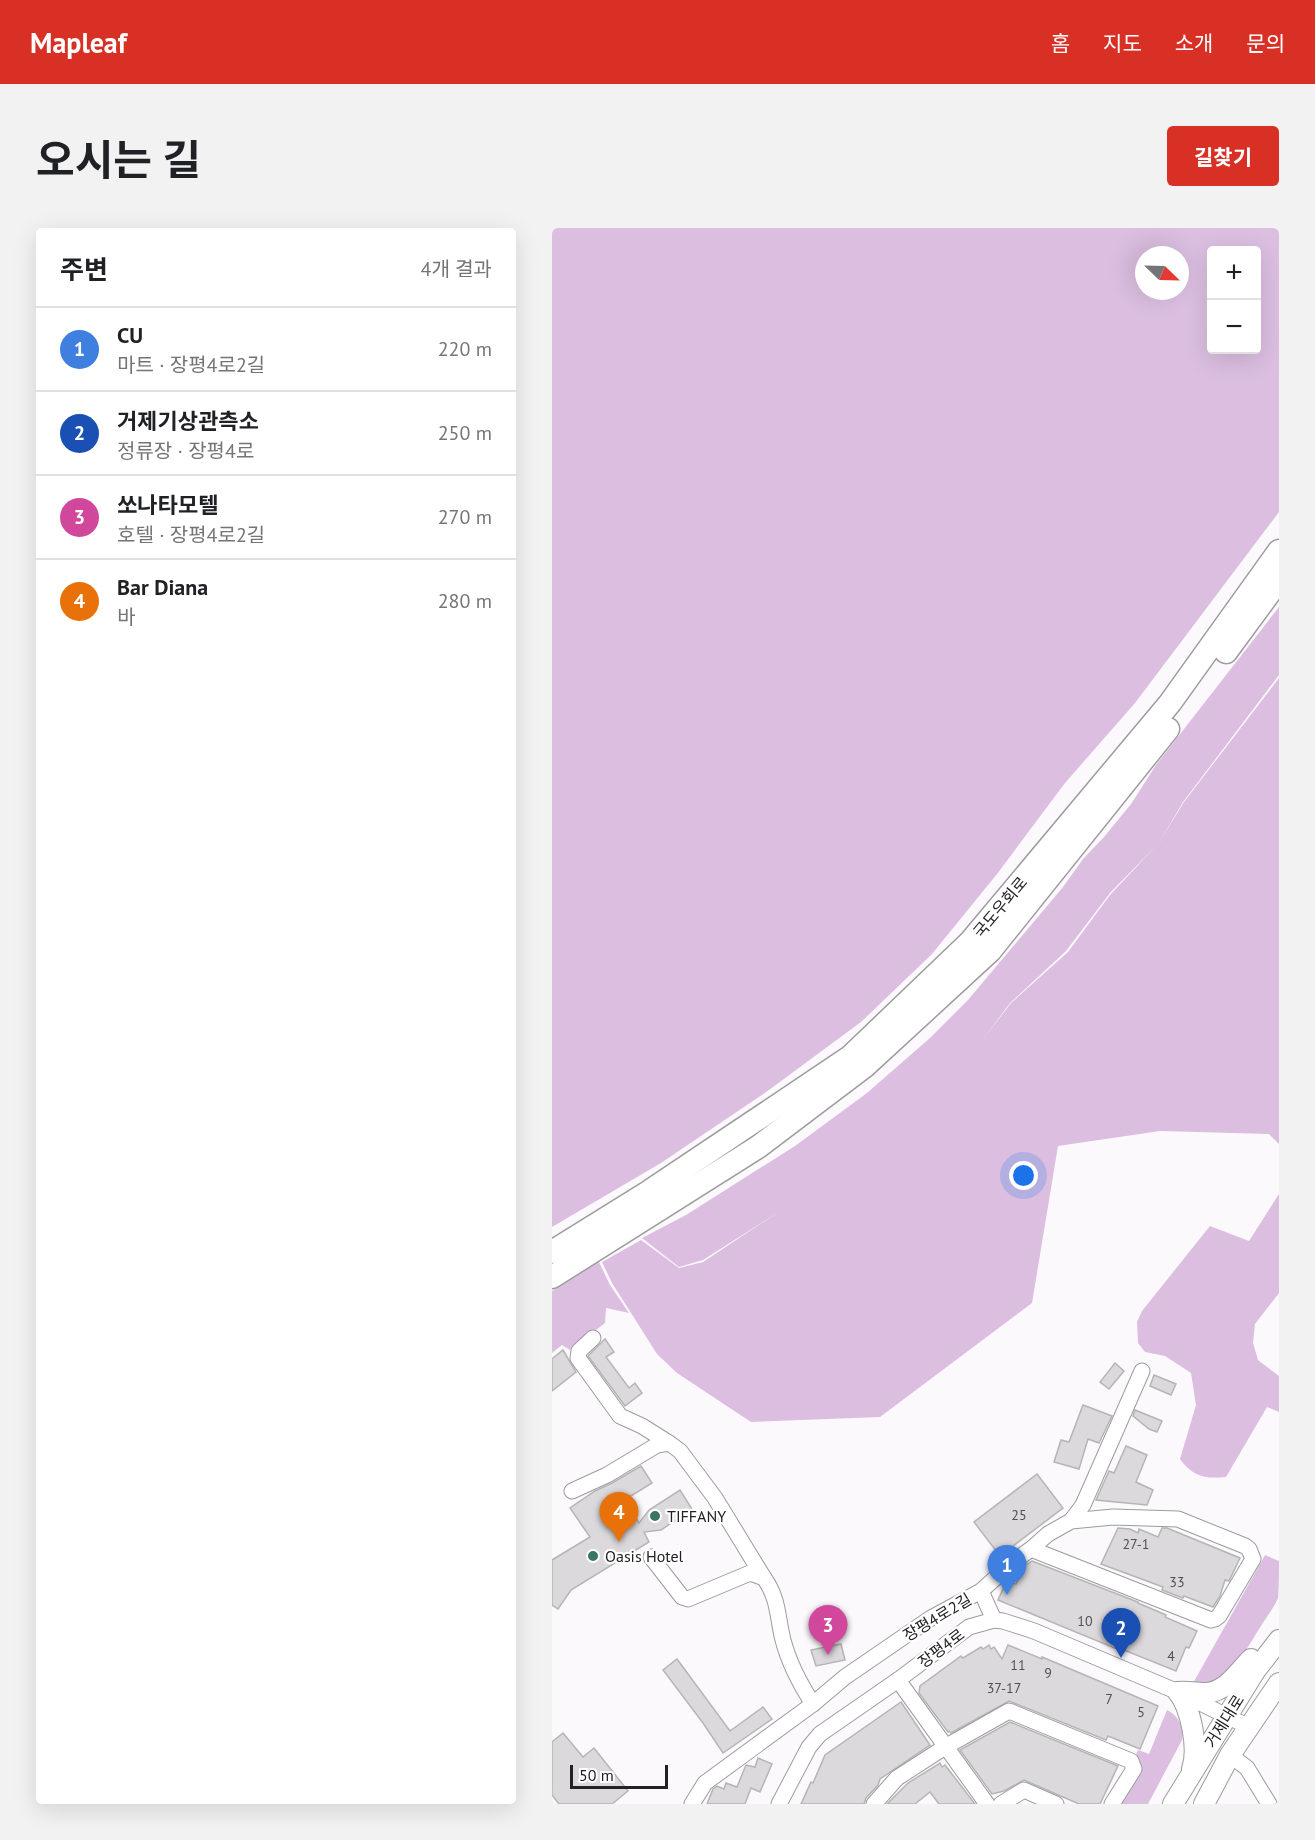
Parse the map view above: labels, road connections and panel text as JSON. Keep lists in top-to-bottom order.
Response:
{
  "streets": {
    "highway": ["국도우회로"],
    "main road": ["거제대로"],
    "street": ["장평4로2길", "장평4로"]
  },
  "places": ["TIFFANY", "Oasis Hotel"],
  "house_numbers": [
    "25",
    "27-1",
    "33",
    "10",
    "4",
    "11",
    "9",
    "37-17",
    "7",
    "5"
  ],
  "scale_bar": "50 m",
  "north": "bottom right",
  "page": {
    "header": "Mapleaf",
    "nav": [
      "홈",
      "지도",
      "소개",
      "문의"
    ],
    "title": "오시는 길",
    "buttons": "길찾기",
    "heading": ["주변", "4개 결과"],
    "map_buttons": ["+", "−"],
    "list": [
      {
        "mark": "1",
        "name": "CU",
        "note": "마트 · 장평4로2길",
        "value": "220 m"
      },
      {
        "mark": "2",
        "name": "거제기상관측소",
        "note": "정류장 · 장평4로",
        "value": "250 m"
      },
      {
        "mark": "3",
        "name": "쏘나타모텔",
        "note": "호텔 · 장평4로2길",
        "value": "270 m"
      },
      {
        "mark": "4",
        "name": "Bar Diana",
        "note": "바",
        "value": "280 m"
      }
    ],
    "pins": [
      "4",
      "1",
      "3",
      "2"
    ],
    "scale": "50 m"
  }
}
